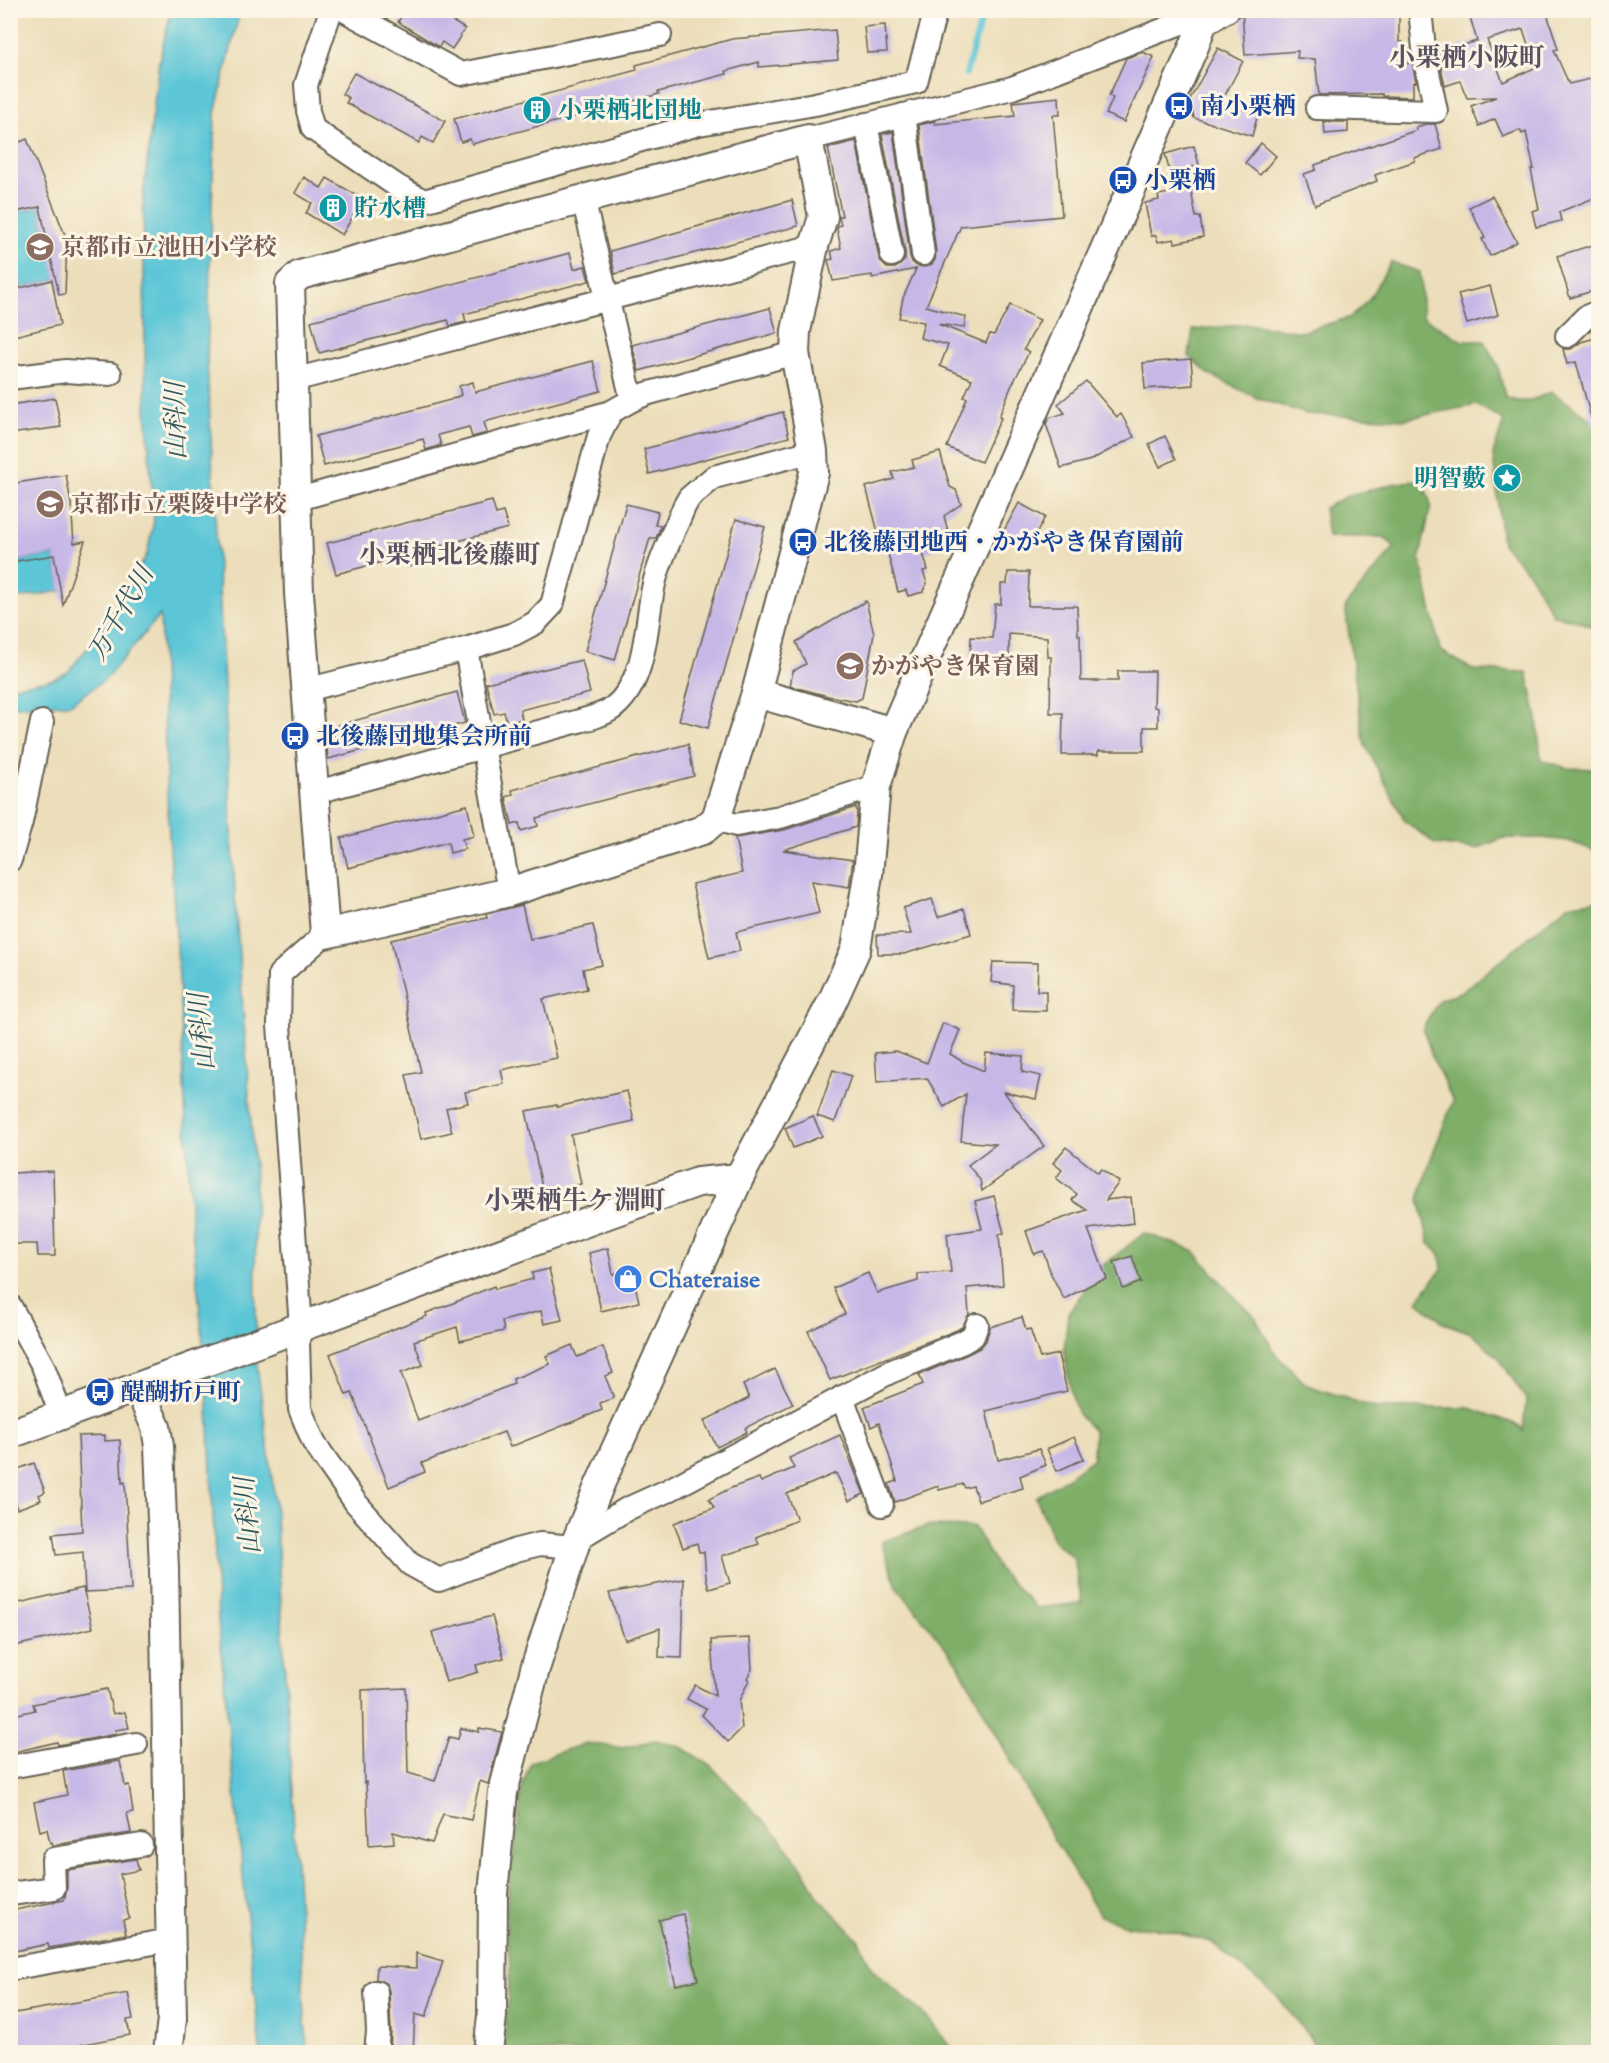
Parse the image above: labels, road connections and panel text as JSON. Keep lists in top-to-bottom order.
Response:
{
  "districts": ["小栗栖小阪町", "小栗栖北後藤町", "小栗栖牛ケ淵町"],
  "water": ["山科川", "万千代川"],
  "places": {
    "bus stop": [
      "南小栗栖",
      "小栗栖",
      "北後藤団地西・かがやき保育園前",
      "北後藤団地集会所前",
      "醍醐折戸町"
    ],
    "building": ["小栗栖北団地", "貯水槽"],
    "school or university": ["京都市立池田小学校", "京都市立栗陵中学校", "かがやき保育園"],
    "place": ["明智藪"],
    "shop": ["Chateraise"]
  }
}
